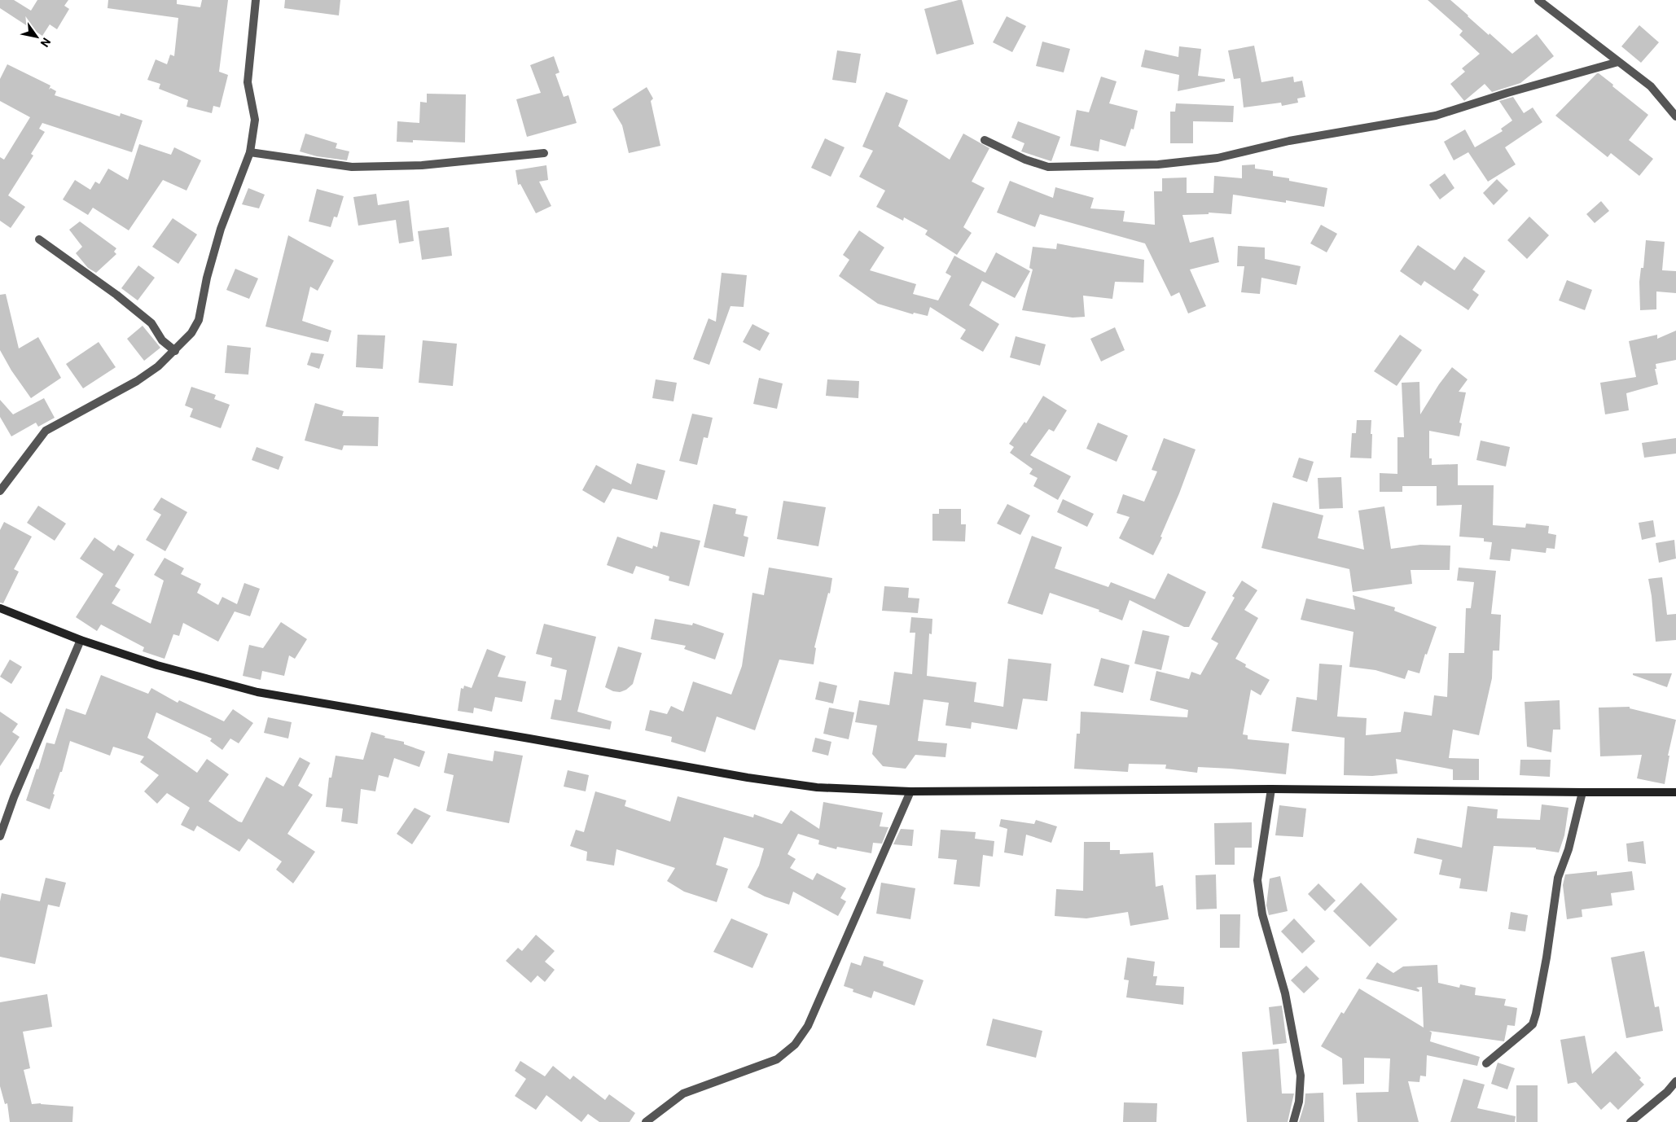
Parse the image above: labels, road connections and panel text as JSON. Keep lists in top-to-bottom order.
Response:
{
  "north": "bottom right"
}
